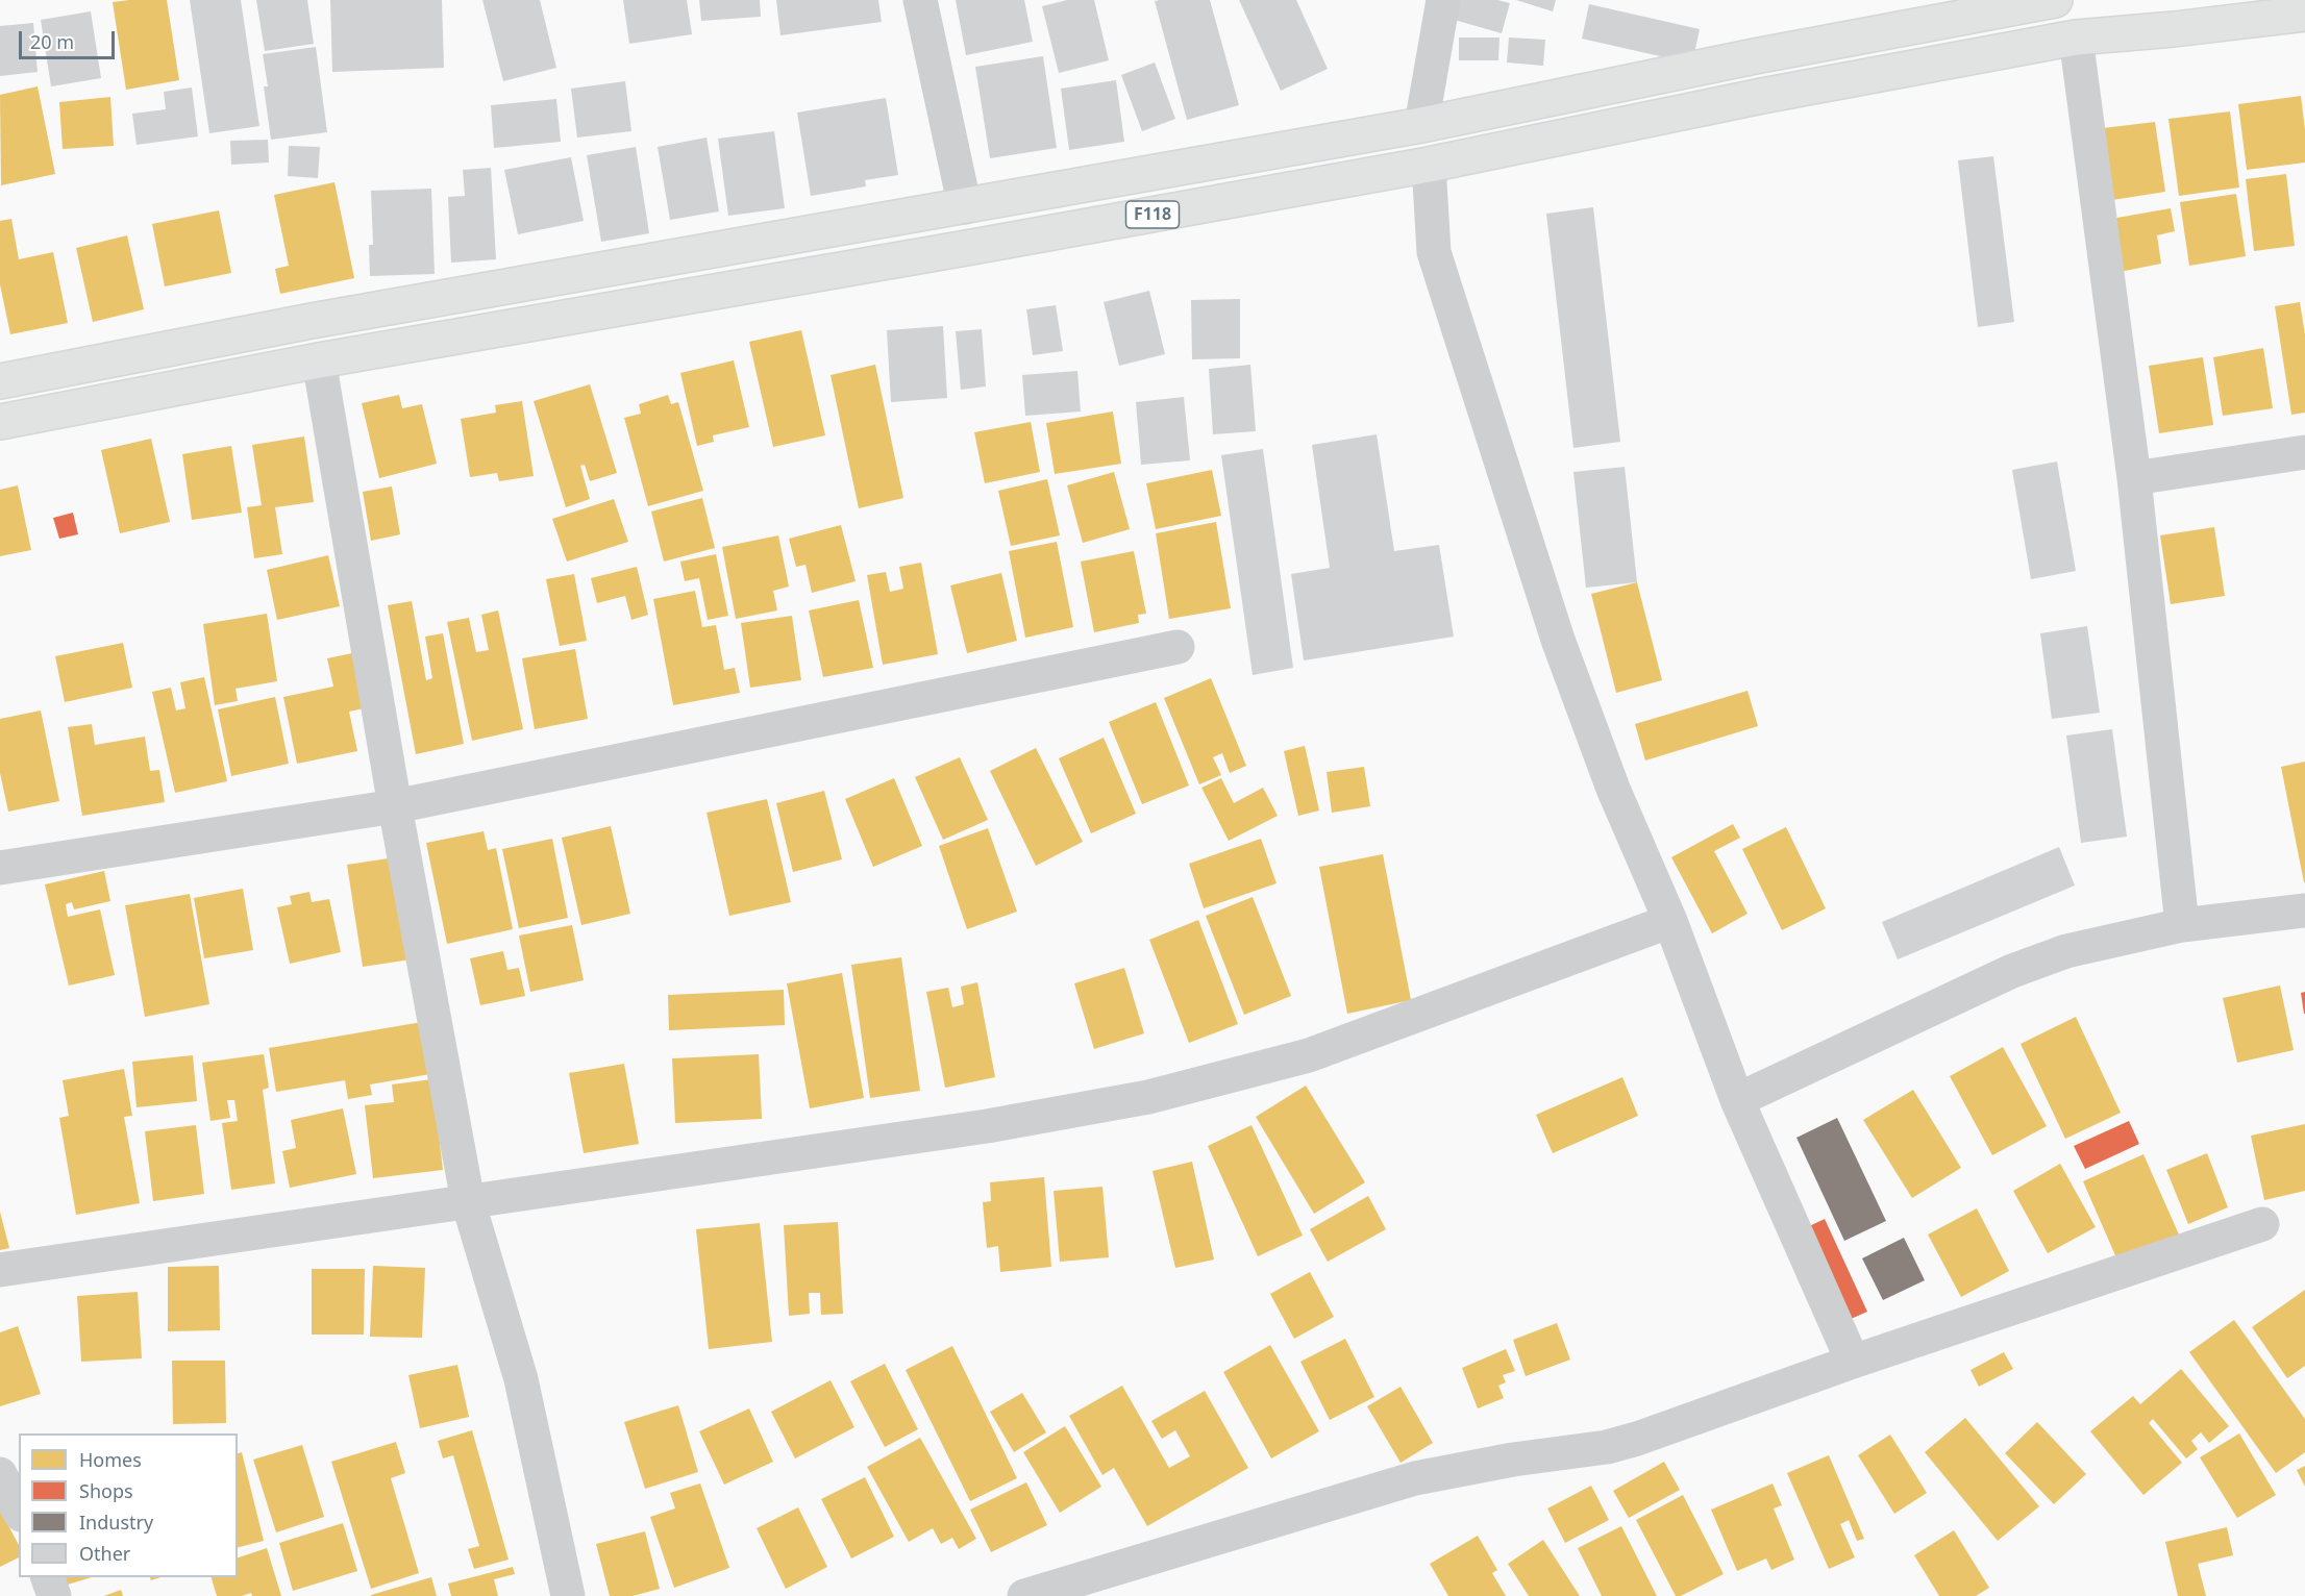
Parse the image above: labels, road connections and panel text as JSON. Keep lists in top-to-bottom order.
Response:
{
  "streets": {
    "main road": ["F118"]
  },
  "legend": [
    "Homes",
    "Shops",
    "Industry",
    "Other"
  ],
  "scale_bar": "20 m"
}
